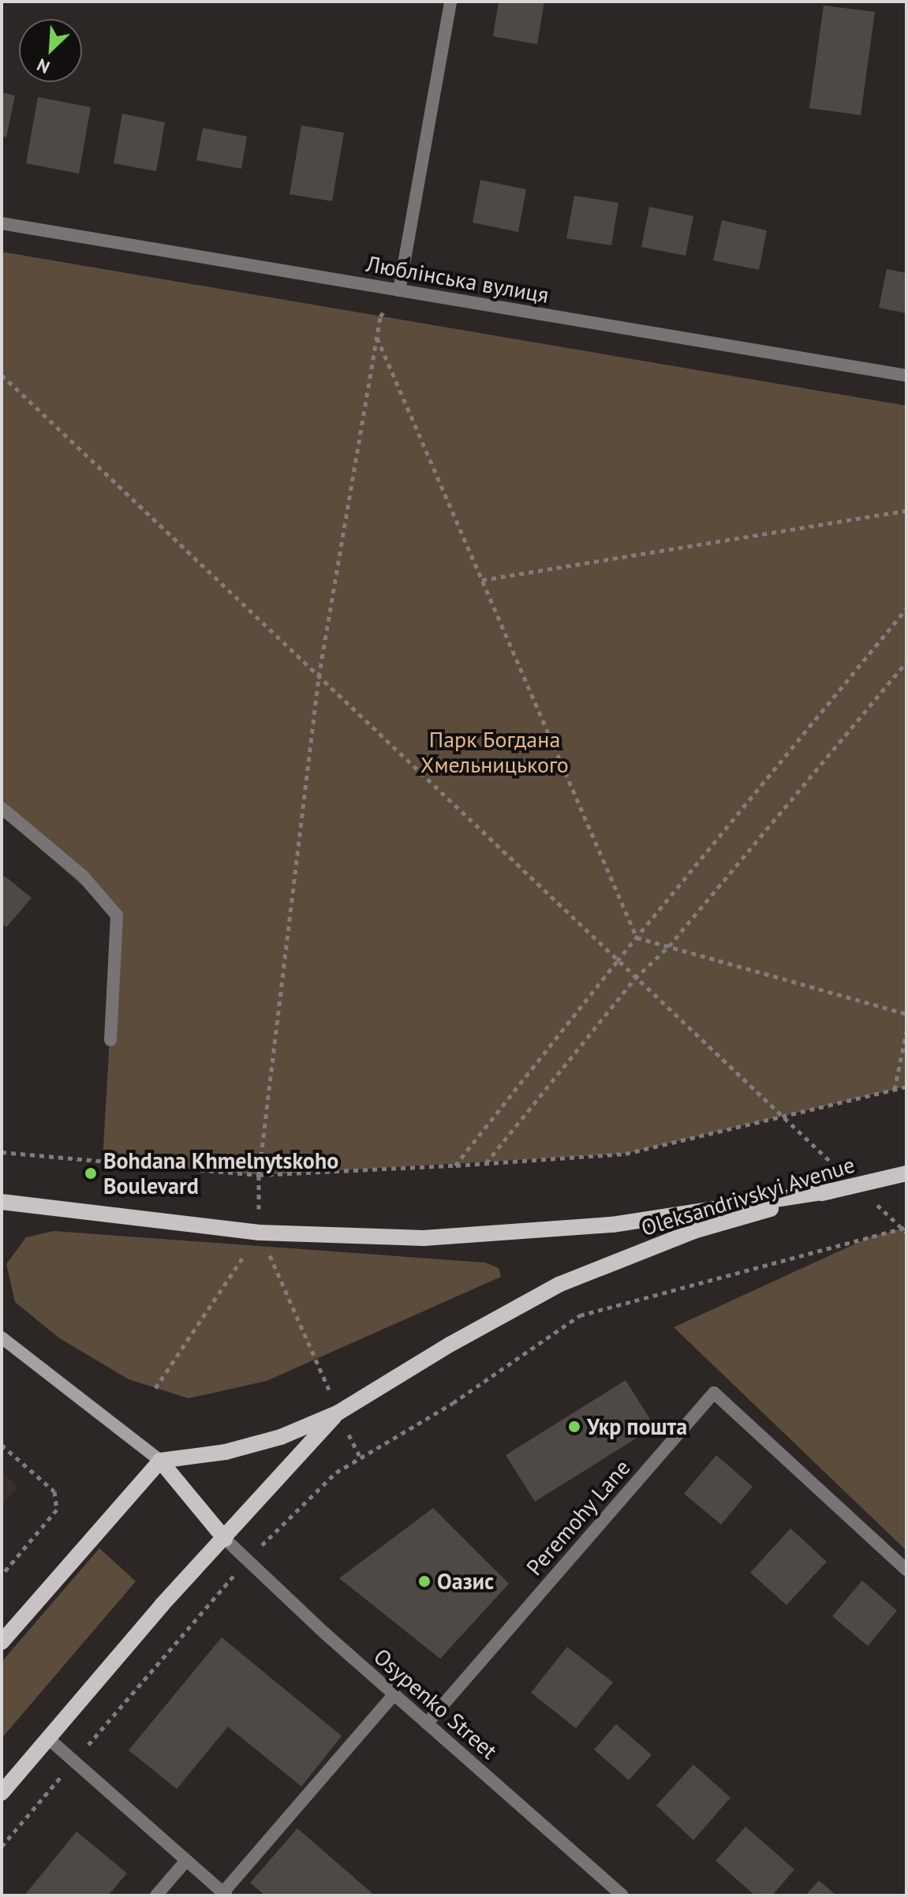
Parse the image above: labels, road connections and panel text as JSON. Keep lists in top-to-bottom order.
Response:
{
  "streets": {
    "main road": ["Oleksandrivskyi Avenue"],
    "street": ["Люблінська вулиця", "Peremohy Lane", "Osypenko Street"]
  },
  "crossings": [
    ["Oleksandrivskyi Avenue", "Osypenko Street"],
    ["Peremohy Lane", "Osypenko Street"]
  ],
  "parks": ["Парк Богдана Хмельницького"],
  "places": ["Bohdana Khmelnytskoho Boulevard", "Укр пошта", "Оазис"],
  "north": "bottom left"
}
